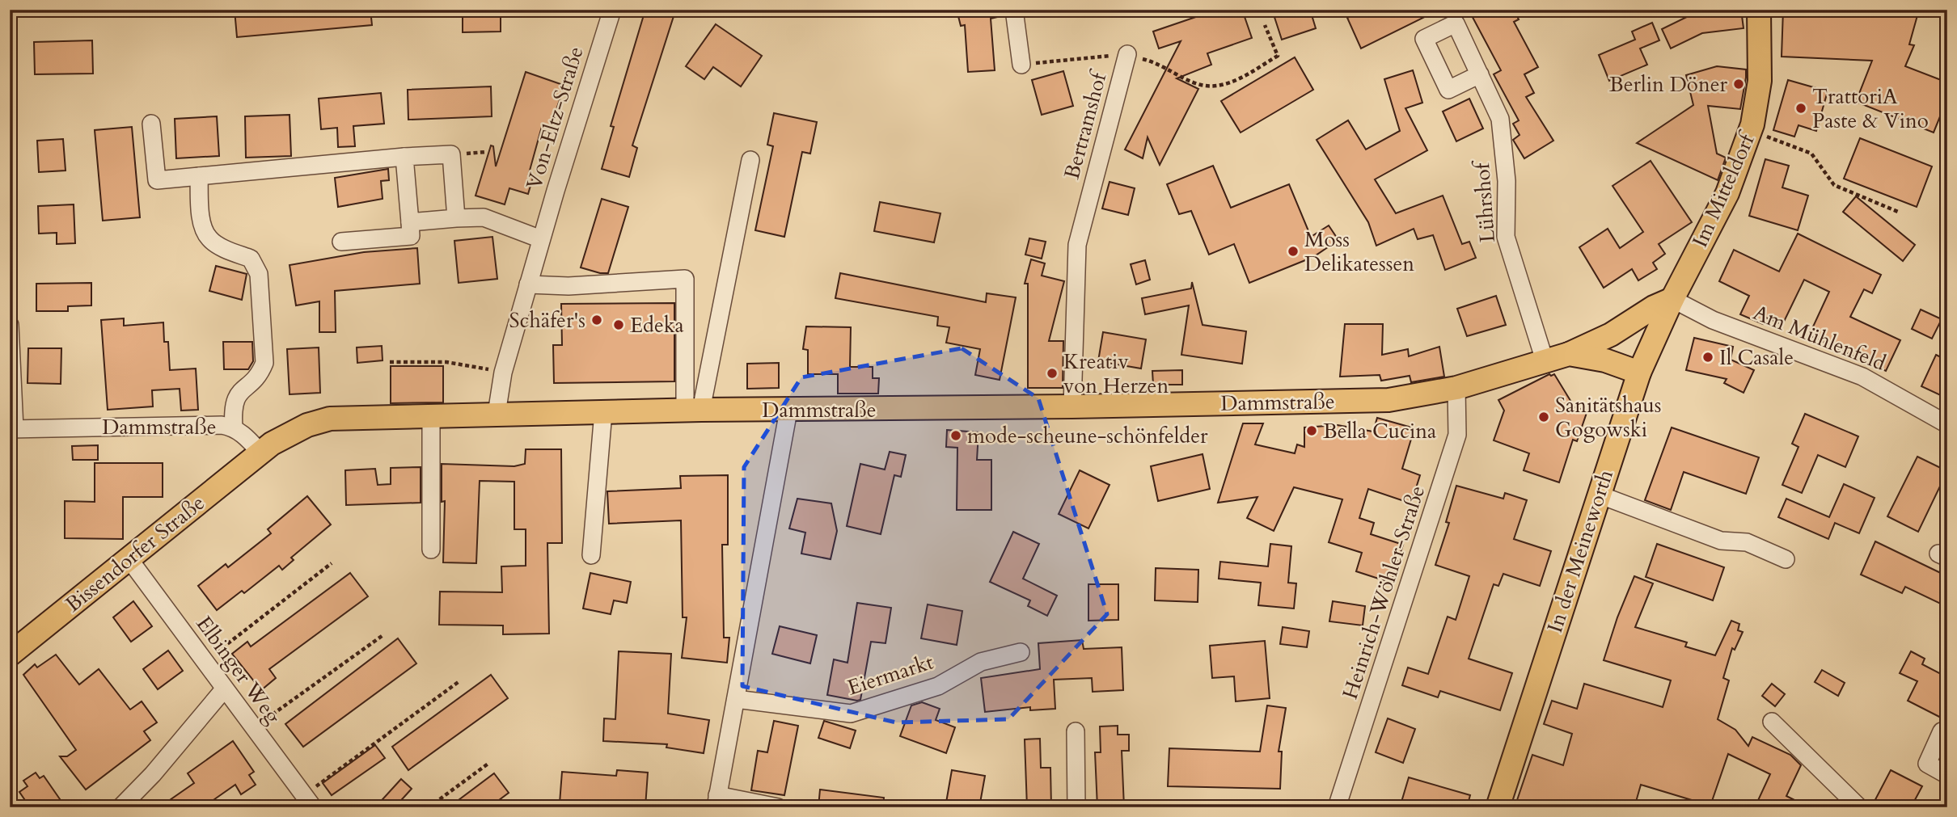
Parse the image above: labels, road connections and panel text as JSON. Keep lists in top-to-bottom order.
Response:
{
  "streets": {
    "main road": [
      "Im Mitteldorf",
      "Dammstraße",
      "In der Meineworth",
      "Bissendorfer Straße"
    ],
    "street": [
      "Von-Eltz-Straße",
      "Bertramshof",
      "Lührshof",
      "Am Mühlenfeld",
      "Heinrich-Wöhler-Straße",
      "Elbinger Weg",
      "Eiermarkt"
    ]
  },
  "crossings": [
    ["Von-Eltz-Straße", "Dammstraße"],
    ["Bertramshof", "Dammstraße"],
    ["Im Mitteldorf", "Am Mühlenfeld"],
    ["Im Mitteldorf", "In der Meineworth"],
    ["Lührshof", "Dammstraße"],
    ["Am Mühlenfeld", "In der Meineworth"],
    ["Dammstraße", "In der Meineworth"],
    ["Dammstraße", "Bissendorfer Straße"],
    ["Dammstraße", "Heinrich-Wöhler-Straße"],
    ["Bissendorfer Straße", "Elbinger Weg"]
  ],
  "places": [
    "Berlin Döner",
    "TrattoriA Paste & Vino",
    "Moss Delikatessen",
    "Schäfer's",
    "Edeka",
    "Il Casale",
    "Kreativ von Herzen",
    "Sanitätshaus Gogowski",
    "Bella Cucina",
    "mode-scheune-schönfelder"
  ]
}
